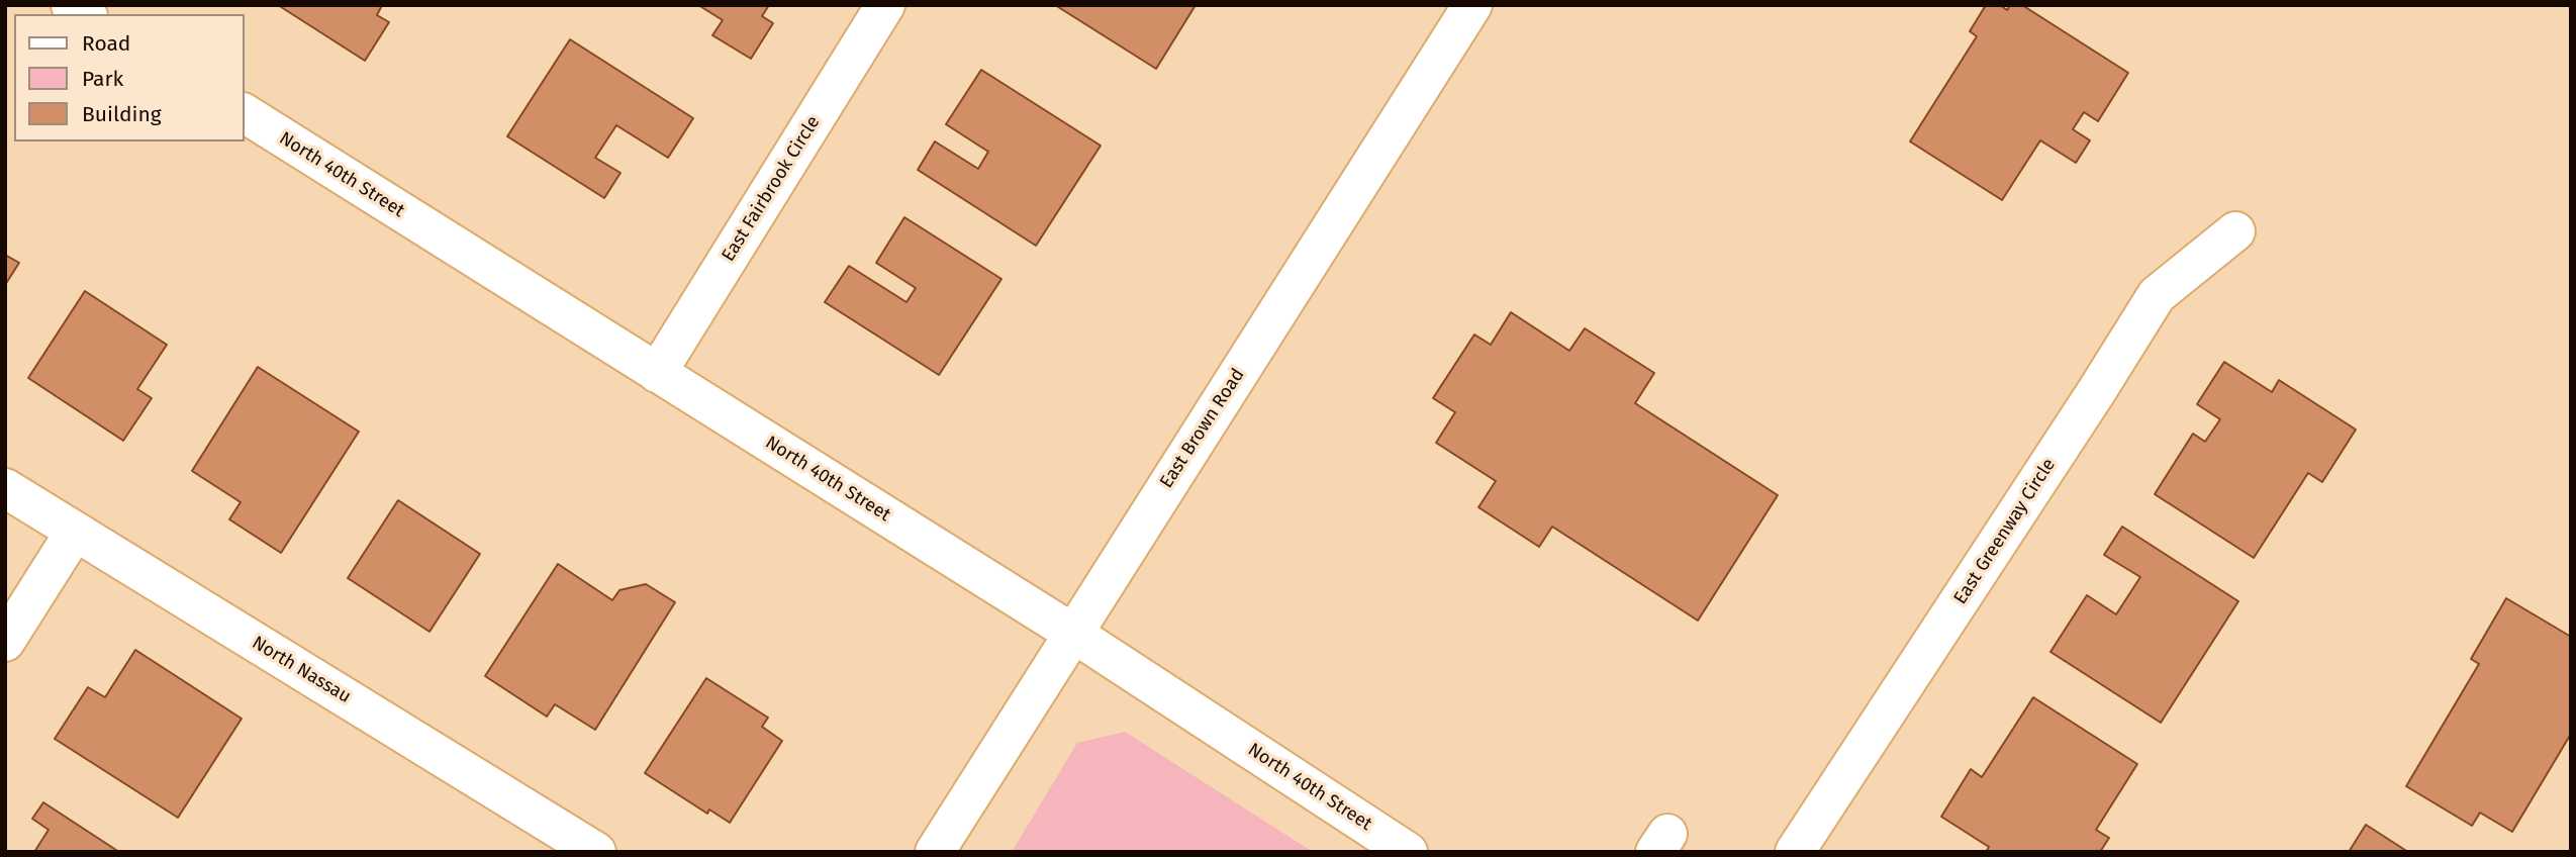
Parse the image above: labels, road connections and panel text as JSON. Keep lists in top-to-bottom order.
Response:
{
  "streets": {
    "street": [
      "North 40th Street",
      "East Fairbrook Circle",
      "East Brown Road",
      "East Greenway Circle",
      "North Nassau"
    ]
  },
  "crossings": [
    ["North 40th Street", "East Fairbrook Circle"],
    ["North 40th Street", "East Brown Road"]
  ],
  "legend": ["Road", "Park", "Building"]
}
